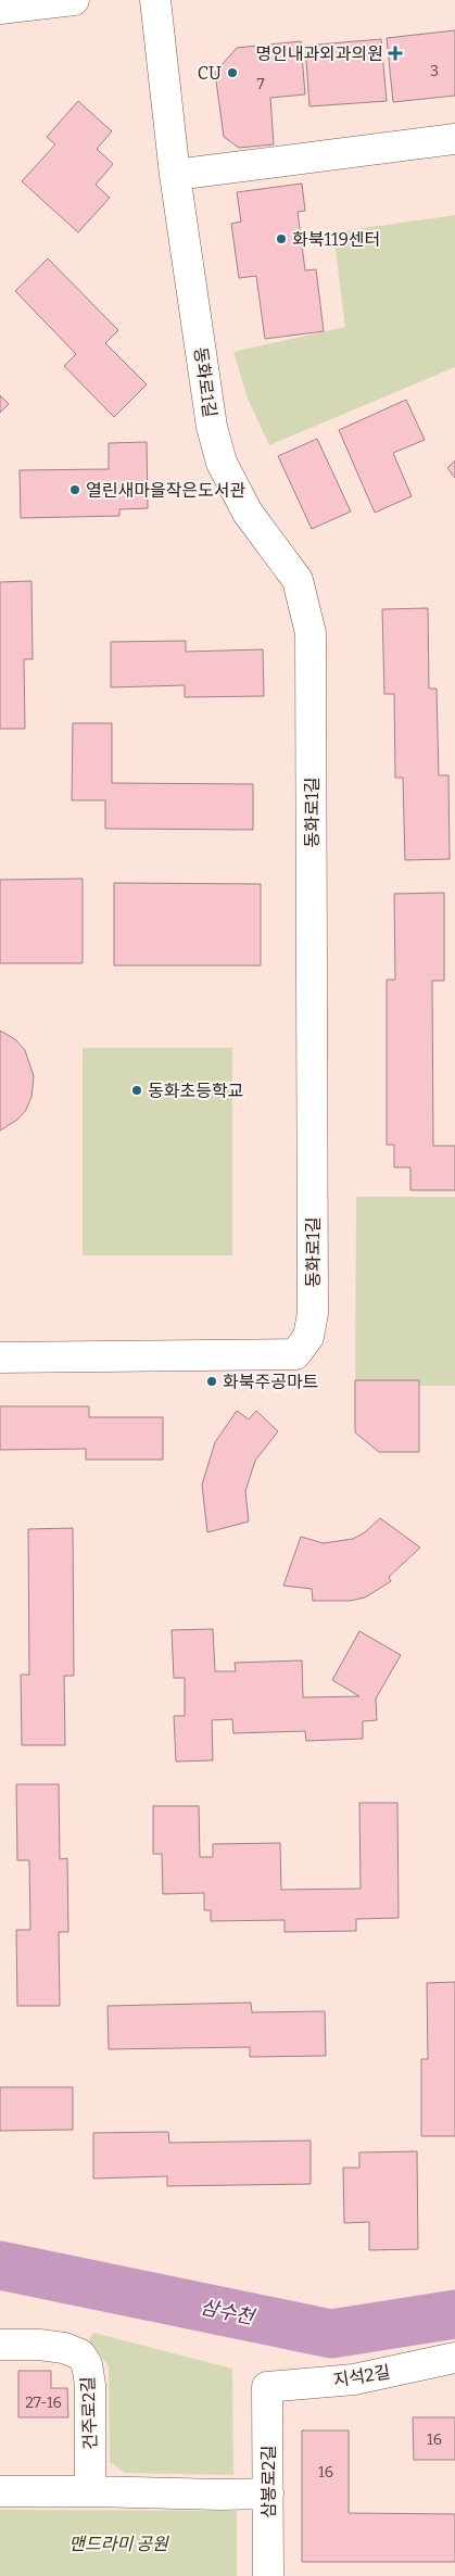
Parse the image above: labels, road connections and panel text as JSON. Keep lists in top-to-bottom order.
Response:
{
  "streets": {
    "street": [
      "동화로1길",
      "지석2길",
      "건주로2길",
      "삼봉로2길"
    ]
  },
  "crossings": [
    ["지석2길", "삼봉로2길"]
  ],
  "water": ["삼수천"],
  "parks": ["맨드라미 공원"],
  "places": {
    "health": ["명인내과외과의원"],
    "other": [
      "CU",
      "화북119센터",
      "열린새마을작은도서관",
      "동화초등학교",
      "화북주공마트"
    ]
  },
  "house_numbers": [
    "3",
    "7",
    "27-16",
    "16",
    "16"
  ]
}
